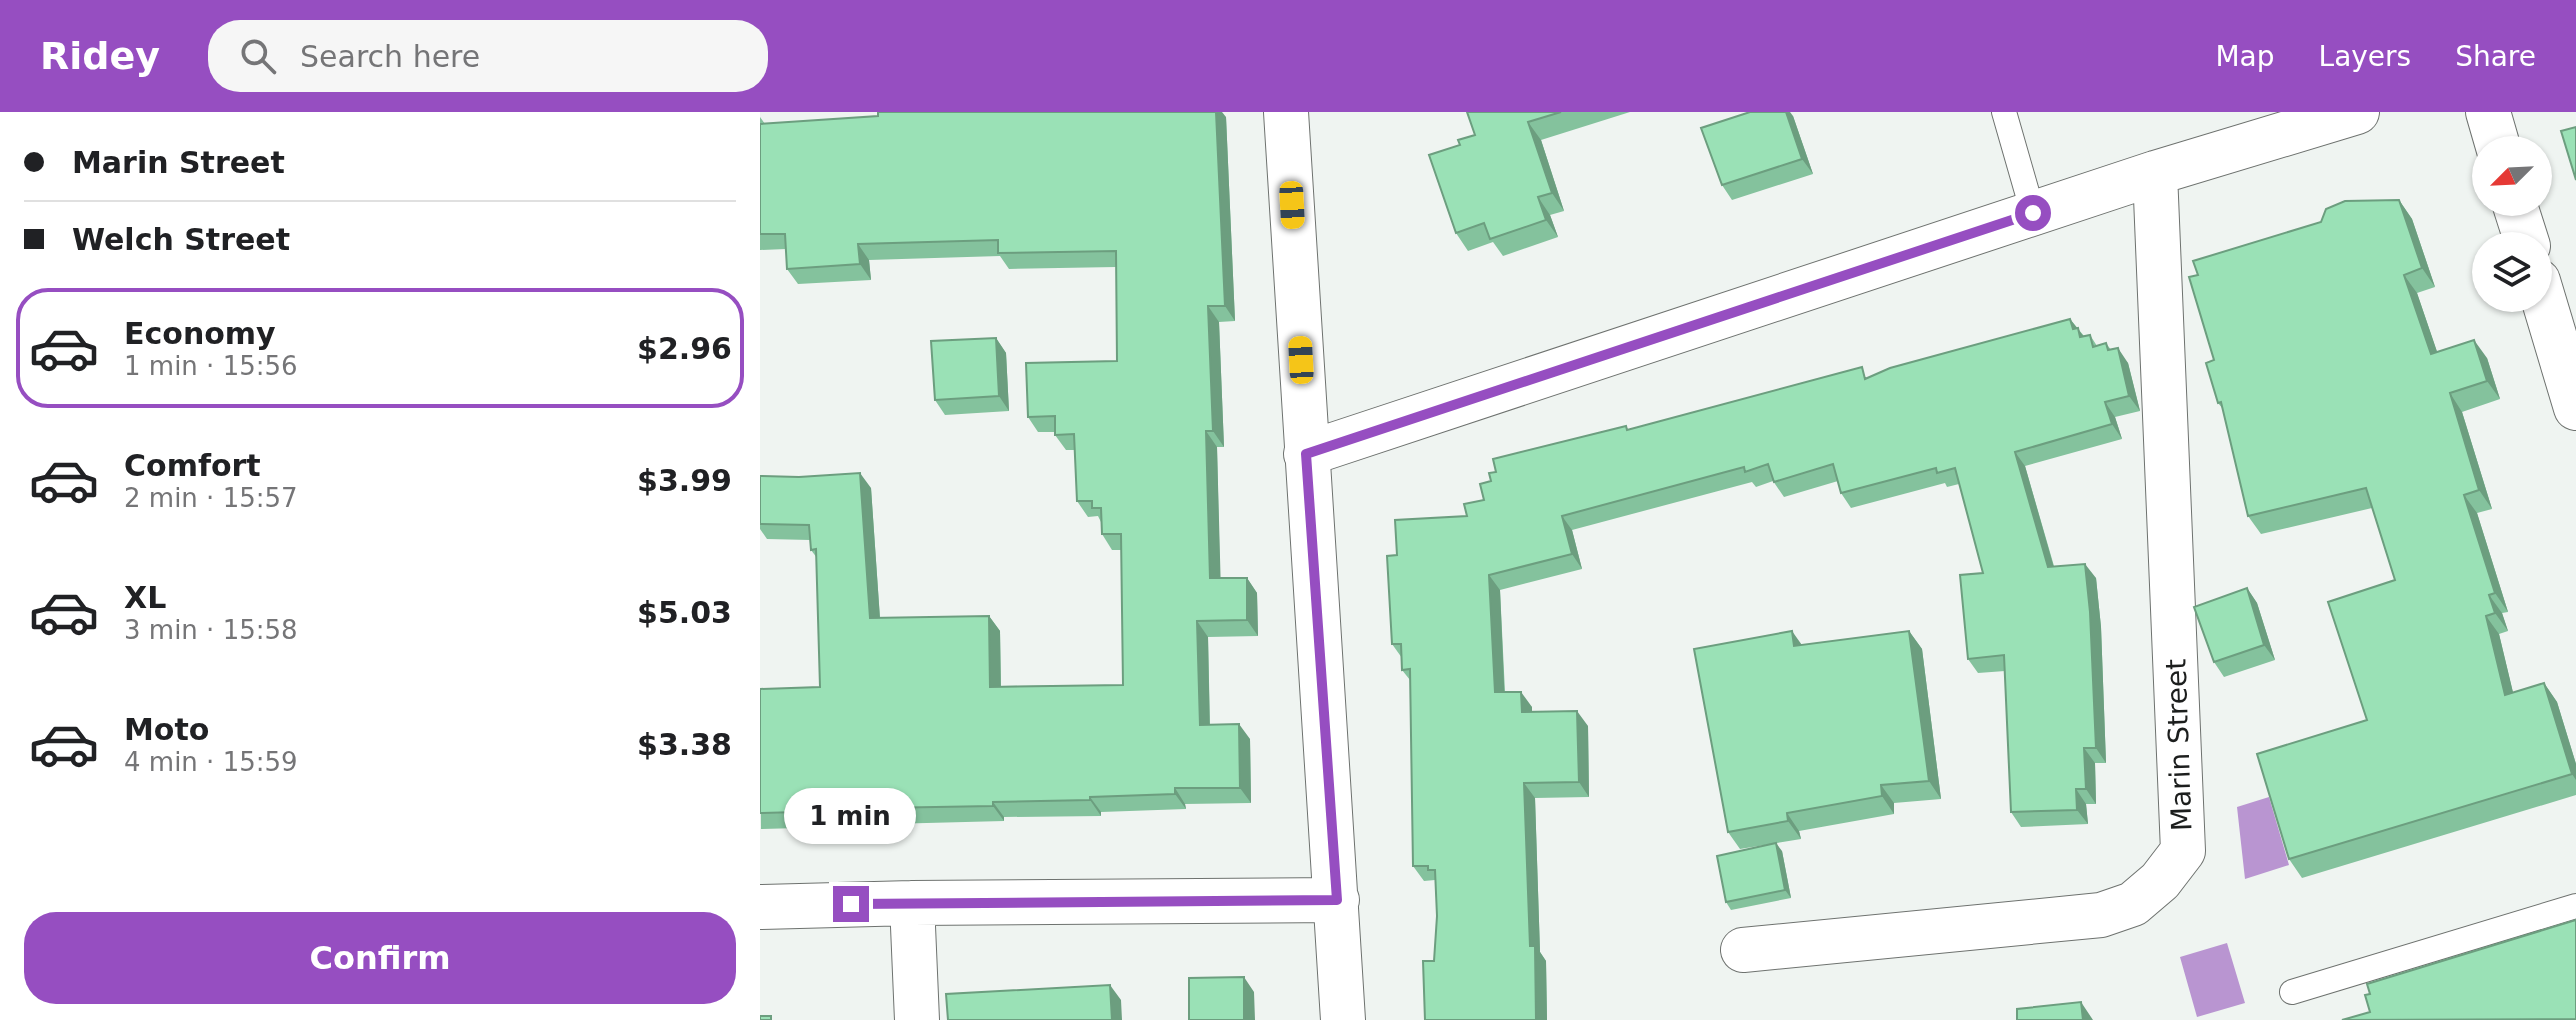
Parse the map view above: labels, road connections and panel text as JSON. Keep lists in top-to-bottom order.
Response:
{
  "streets": {
    "street": ["Marin Street"]
  },
  "north": "bottom left",
  "page": {
    "header": "Ridey",
    "search": "Search here",
    "nav": ["Map", "Layers", "Share"],
    "banner": ["Marin Street", "Welch Street"],
    "list": [
      {
        "name": "Economy",
        "note": "1 min · 15:56",
        "value": "$2.96"
      },
      {
        "name": "Comfort",
        "note": "2 min · 15:57",
        "value": "$3.99"
      },
      {
        "name": "XL",
        "note": "3 min · 15:58",
        "value": "$5.03"
      },
      {
        "name": "Moto",
        "note": "4 min · 15:59",
        "value": "$3.38"
      }
    ],
    "bubble": "1 min",
    "buttons": "Confirm"
  }
}
